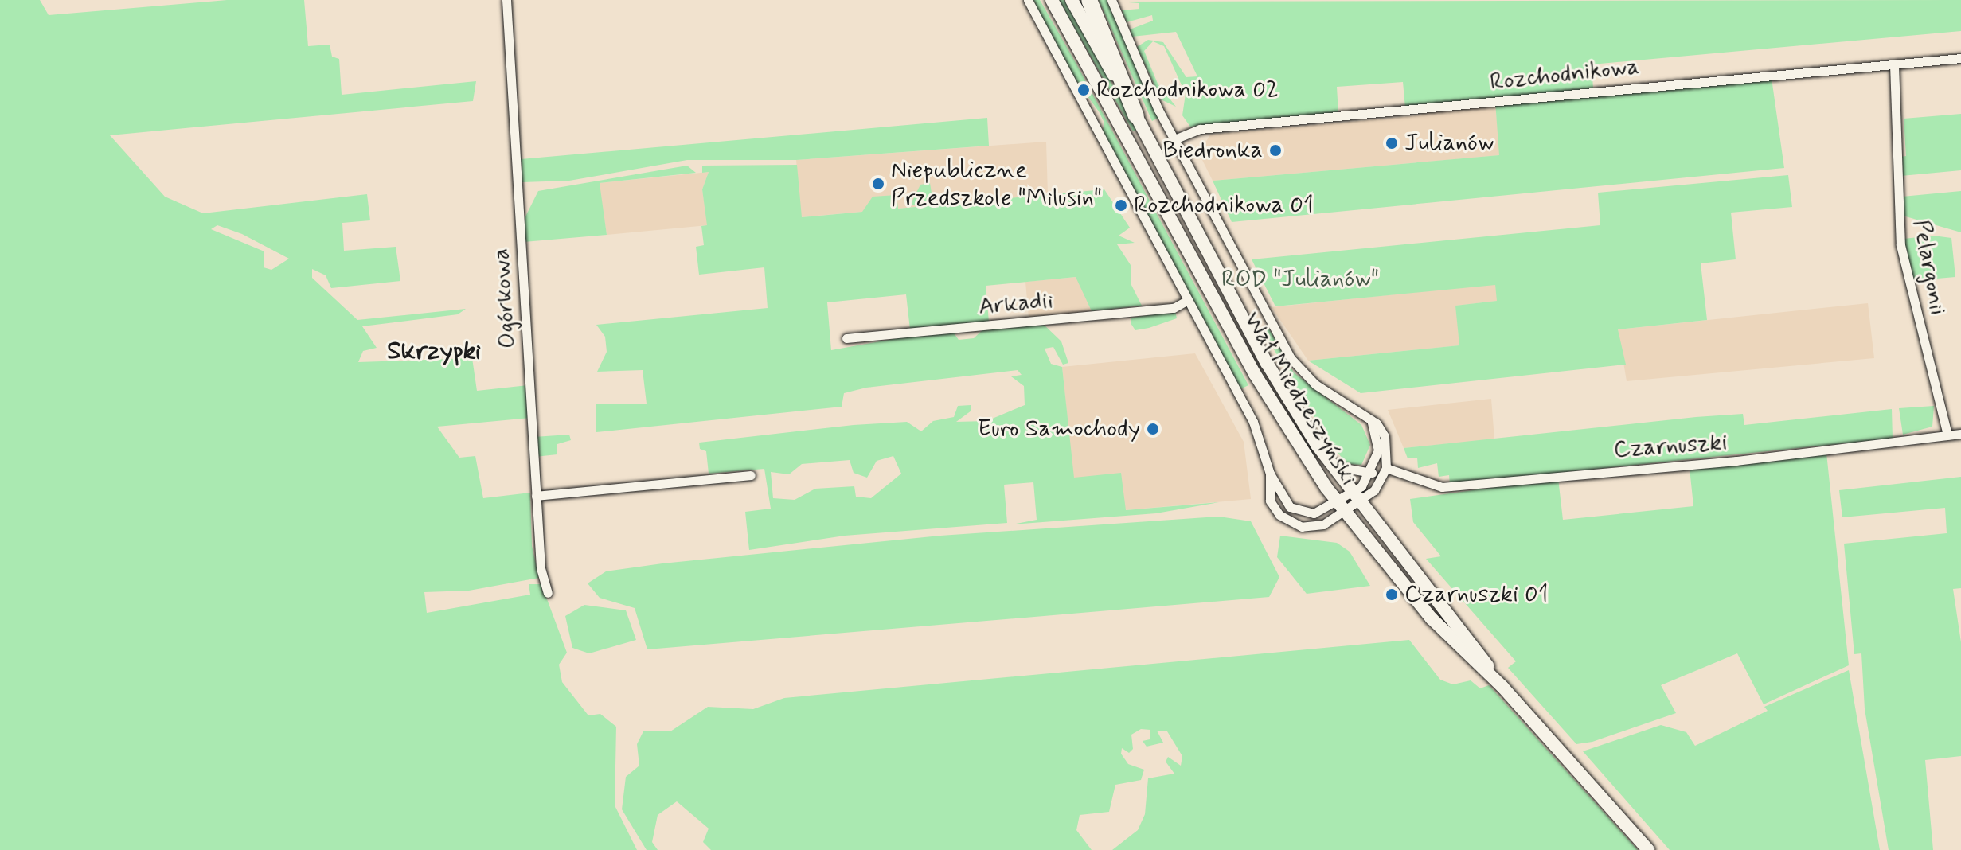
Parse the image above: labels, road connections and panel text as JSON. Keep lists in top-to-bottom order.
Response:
{
  "streets": {
    "main road": ["Wał Miedzeszyński"],
    "street": [
      "Rozchodnikowa",
      "Pelargonii",
      "Ogórkowa",
      "Arkadii",
      "Czarnuszki"
    ]
  },
  "crossings": [
    ["Rozchodnikowa", "Pelargonii"],
    ["Pelargonii", "Czarnuszki"],
    ["Arkadii", "Wał Miedzeszyński"]
  ],
  "districts": ["Skrzypki"],
  "parks": ["ROD \"Julianów\""],
  "places": [
    "Rozchodnikowa 02",
    "Julianów",
    "Biedronka",
    "Niepubliczne Przedszkole \"Milusin\"",
    "Rozchodnikowa 01",
    "Euro Samochody",
    "Czarnuszki 01"
  ]
}
